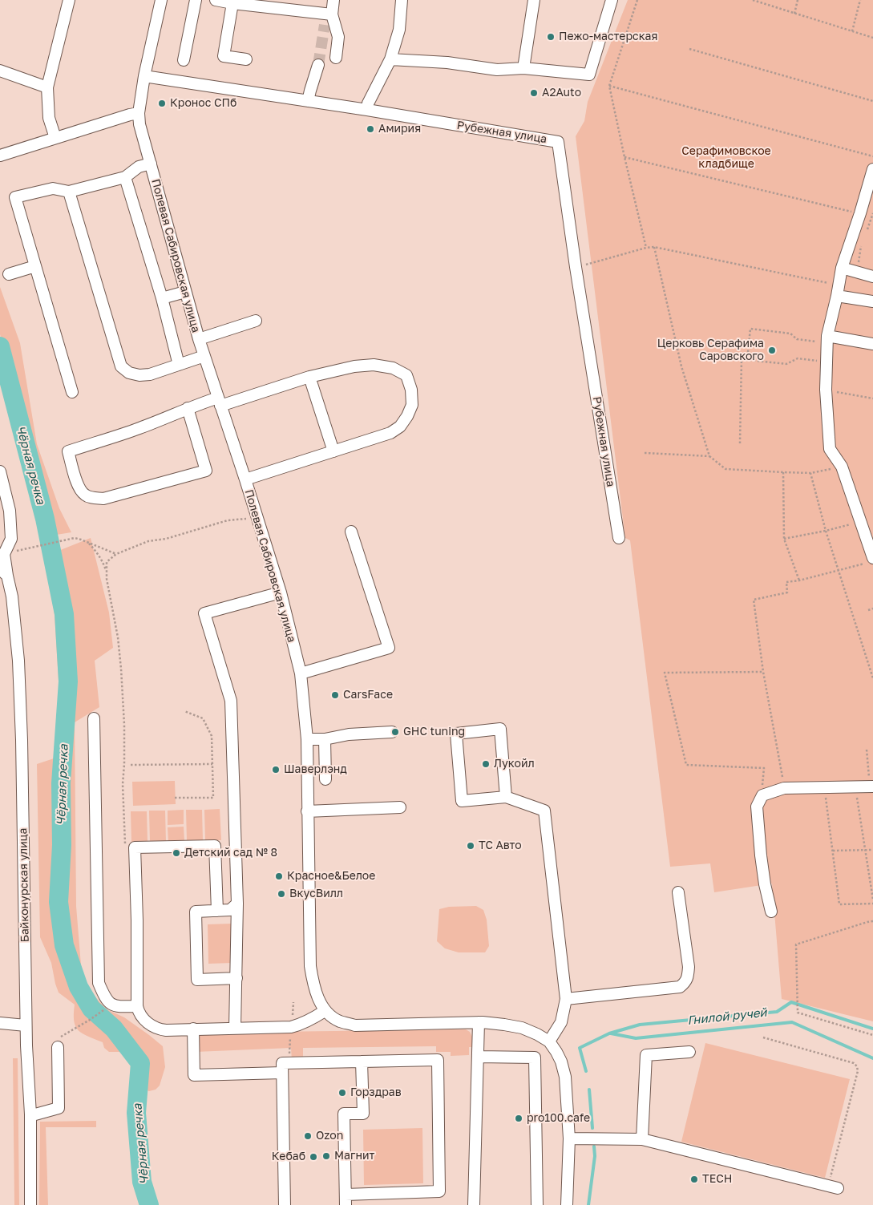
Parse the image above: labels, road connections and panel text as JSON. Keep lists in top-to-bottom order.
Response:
{
  "streets": {
    "street": ["Рубежная улица", "Полевая Сабировская улица", "Байконурская улица"]
  },
  "crossings": [
    ["Рубежная улица", "Полевая Сабировская улица"]
  ],
  "water": ["Чёрная речка", "Гнилой ручей"],
  "parks": ["Серафимовское кладбище"],
  "places": [
    "Пежо-мастерская",
    "A2Auto",
    "Кронос СПб",
    "Амирия",
    "Церковь Серафима Саровского",
    "CarsFace",
    "GHC tuning",
    "Лукойл",
    "Шаверлэнд",
    "ТС Авто",
    "Детский сад № 8",
    "Красное&Белое",
    "ВкусВилл",
    "Горздрав",
    "pro100.cafe",
    "Ozon",
    "Магнит",
    "Кебаб",
    "TECH"
  ]
}
